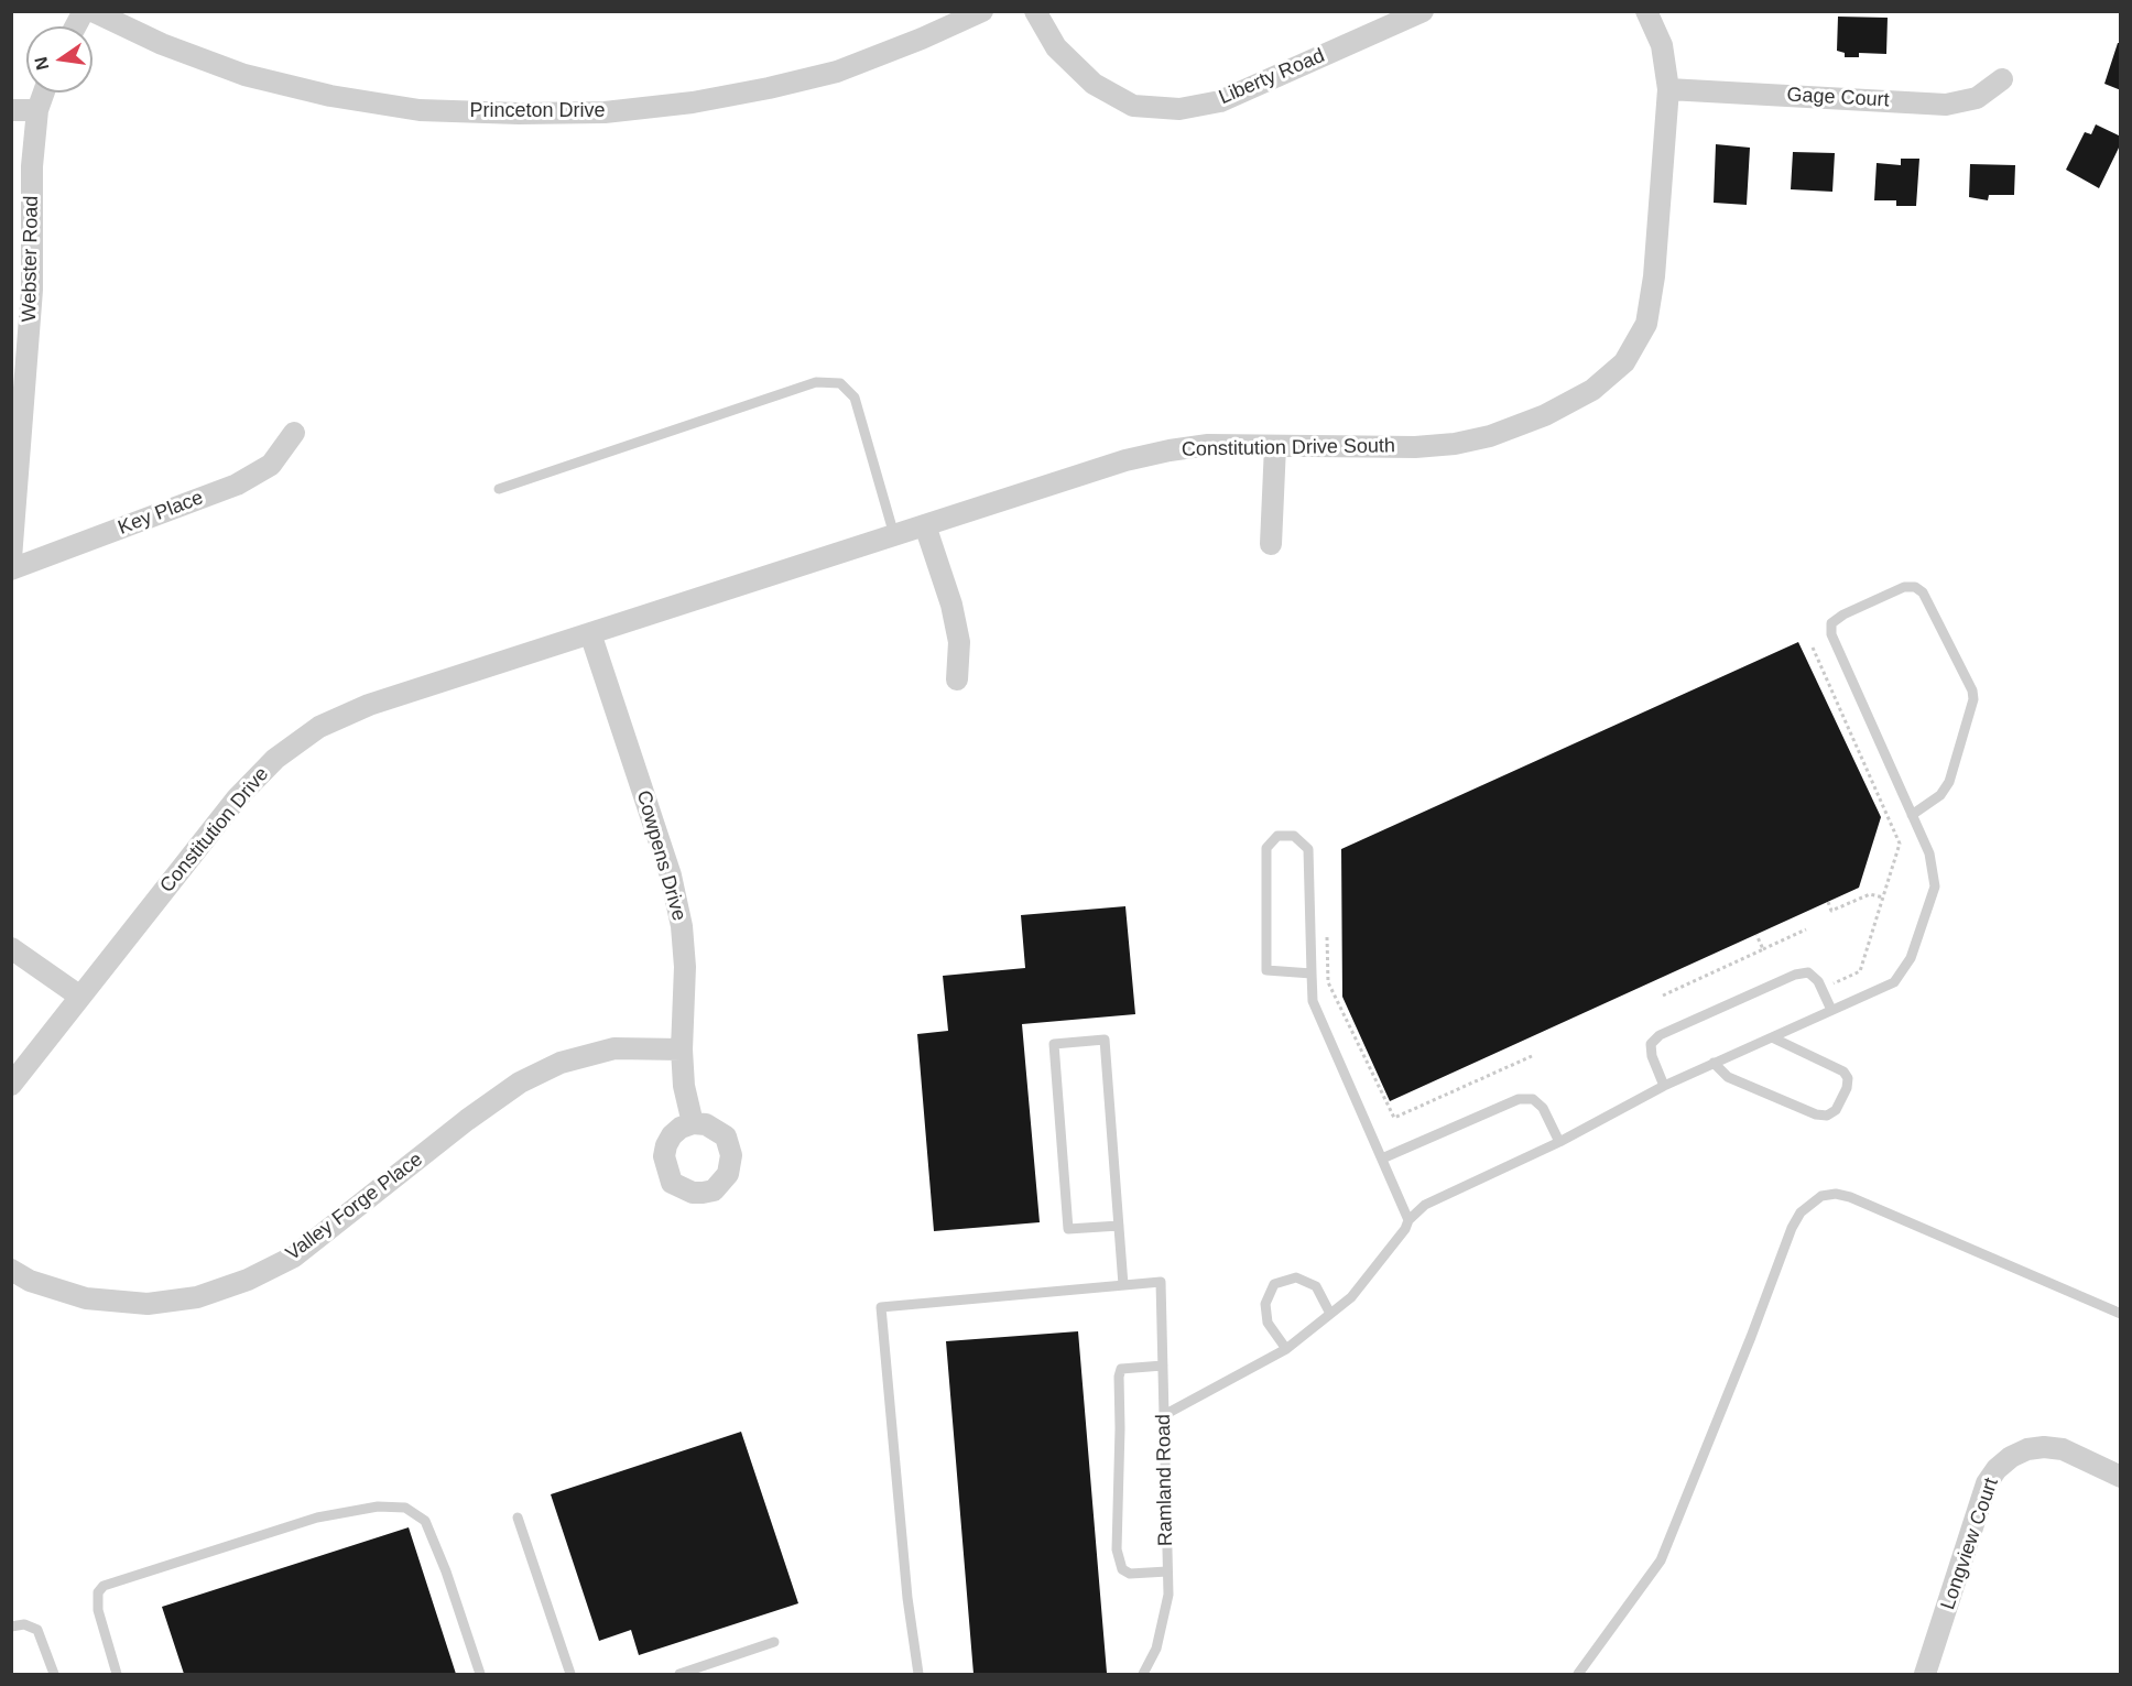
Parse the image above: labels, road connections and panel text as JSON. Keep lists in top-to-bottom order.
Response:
{
  "streets": {
    "street": [
      "Liberty Road",
      "Gage Court",
      "Princeton Drive",
      "Webster Road",
      "Constitution Drive South",
      "Key Place",
      "Constitution Drive",
      "Cowpens Drive",
      "Valley Forge Place",
      "Longview Court"
    ],
    "lane": ["Ramland Road"]
  },
  "crossings": [
    ["Gage Court", "Constitution Drive South"],
    ["Constitution Drive South", "Constitution Drive"],
    ["Constitution Drive", "Cowpens Drive"],
    ["Cowpens Drive", "Valley Forge Place"]
  ],
  "north": "left"
}
